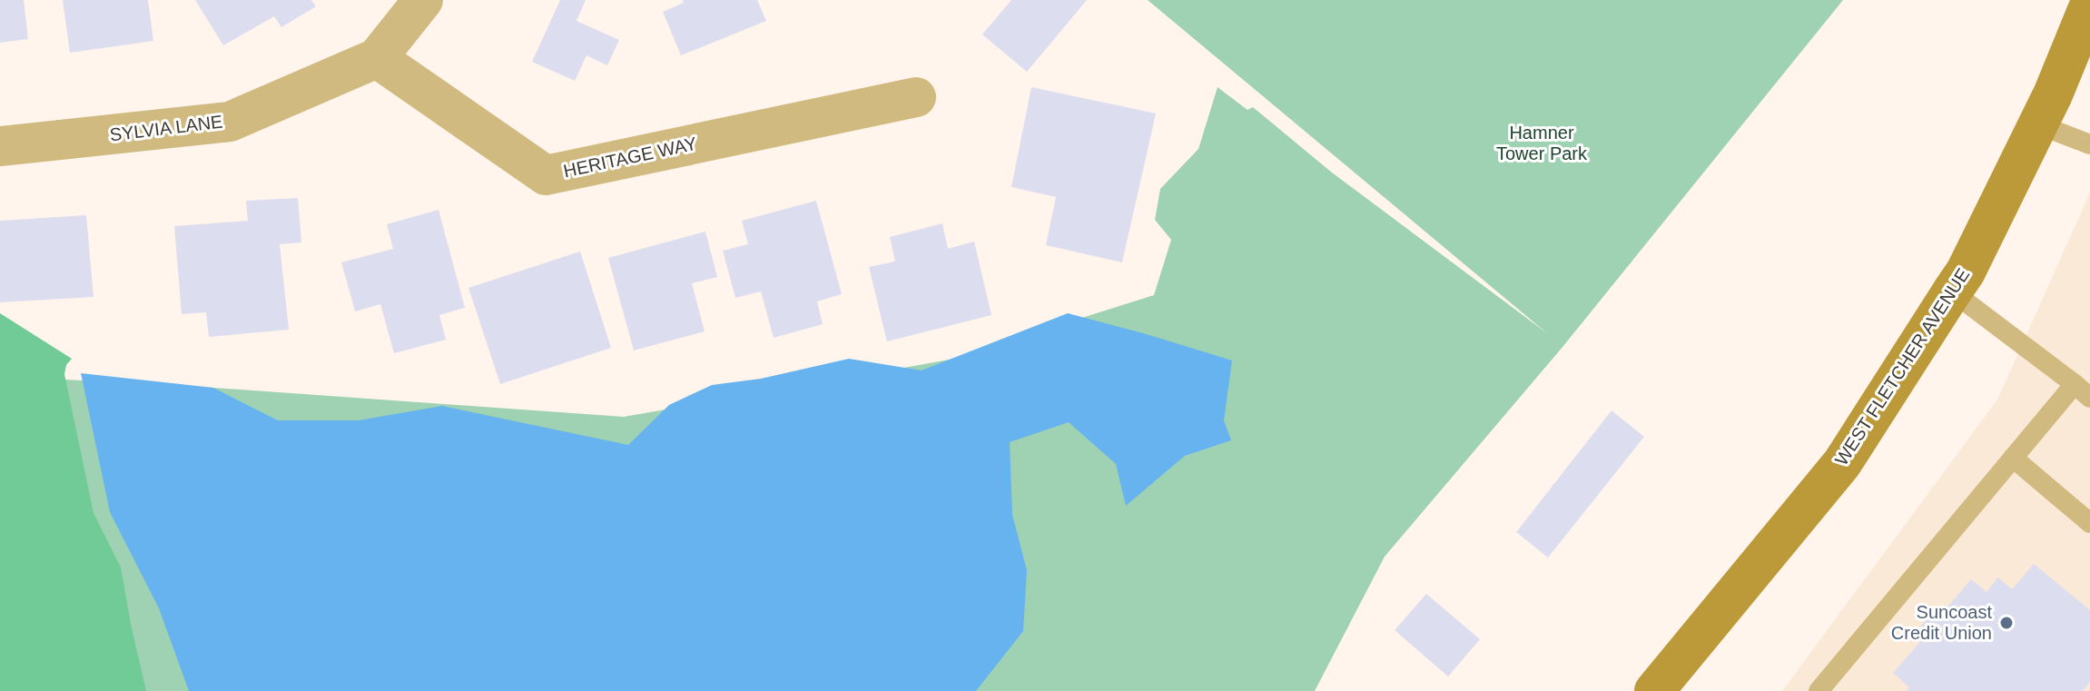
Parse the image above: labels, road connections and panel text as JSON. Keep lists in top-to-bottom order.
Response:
{
  "streets": {
    "main road": ["WEST FLETCHER AVENUE"],
    "street": ["SYLVIA LANE", "HERITAGE WAY"]
  },
  "crossings": [
    ["SYLVIA LANE", "HERITAGE WAY"]
  ],
  "parks": ["Hamner Tower Park"],
  "places": ["Suncoast Credit Union"]
}
